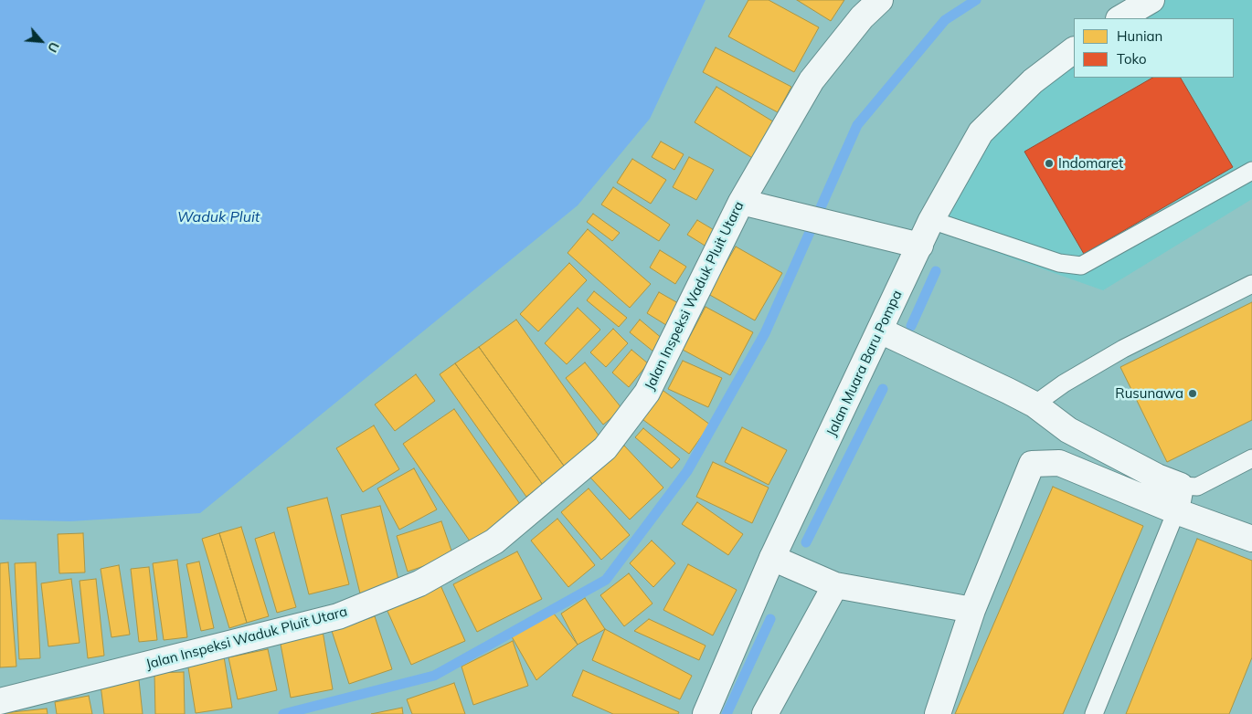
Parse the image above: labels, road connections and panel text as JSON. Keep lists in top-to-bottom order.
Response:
{
  "streets": {
    "street": ["Jalan Inspeksi Waduk Pluit Utara", "Jalan Muara Baru Pompa"]
  },
  "water": ["Waduk Pluit"],
  "places": ["Indomaret", "Rusunawa"],
  "legend": ["Hunian", "Toko"],
  "north": "bottom right"
}
